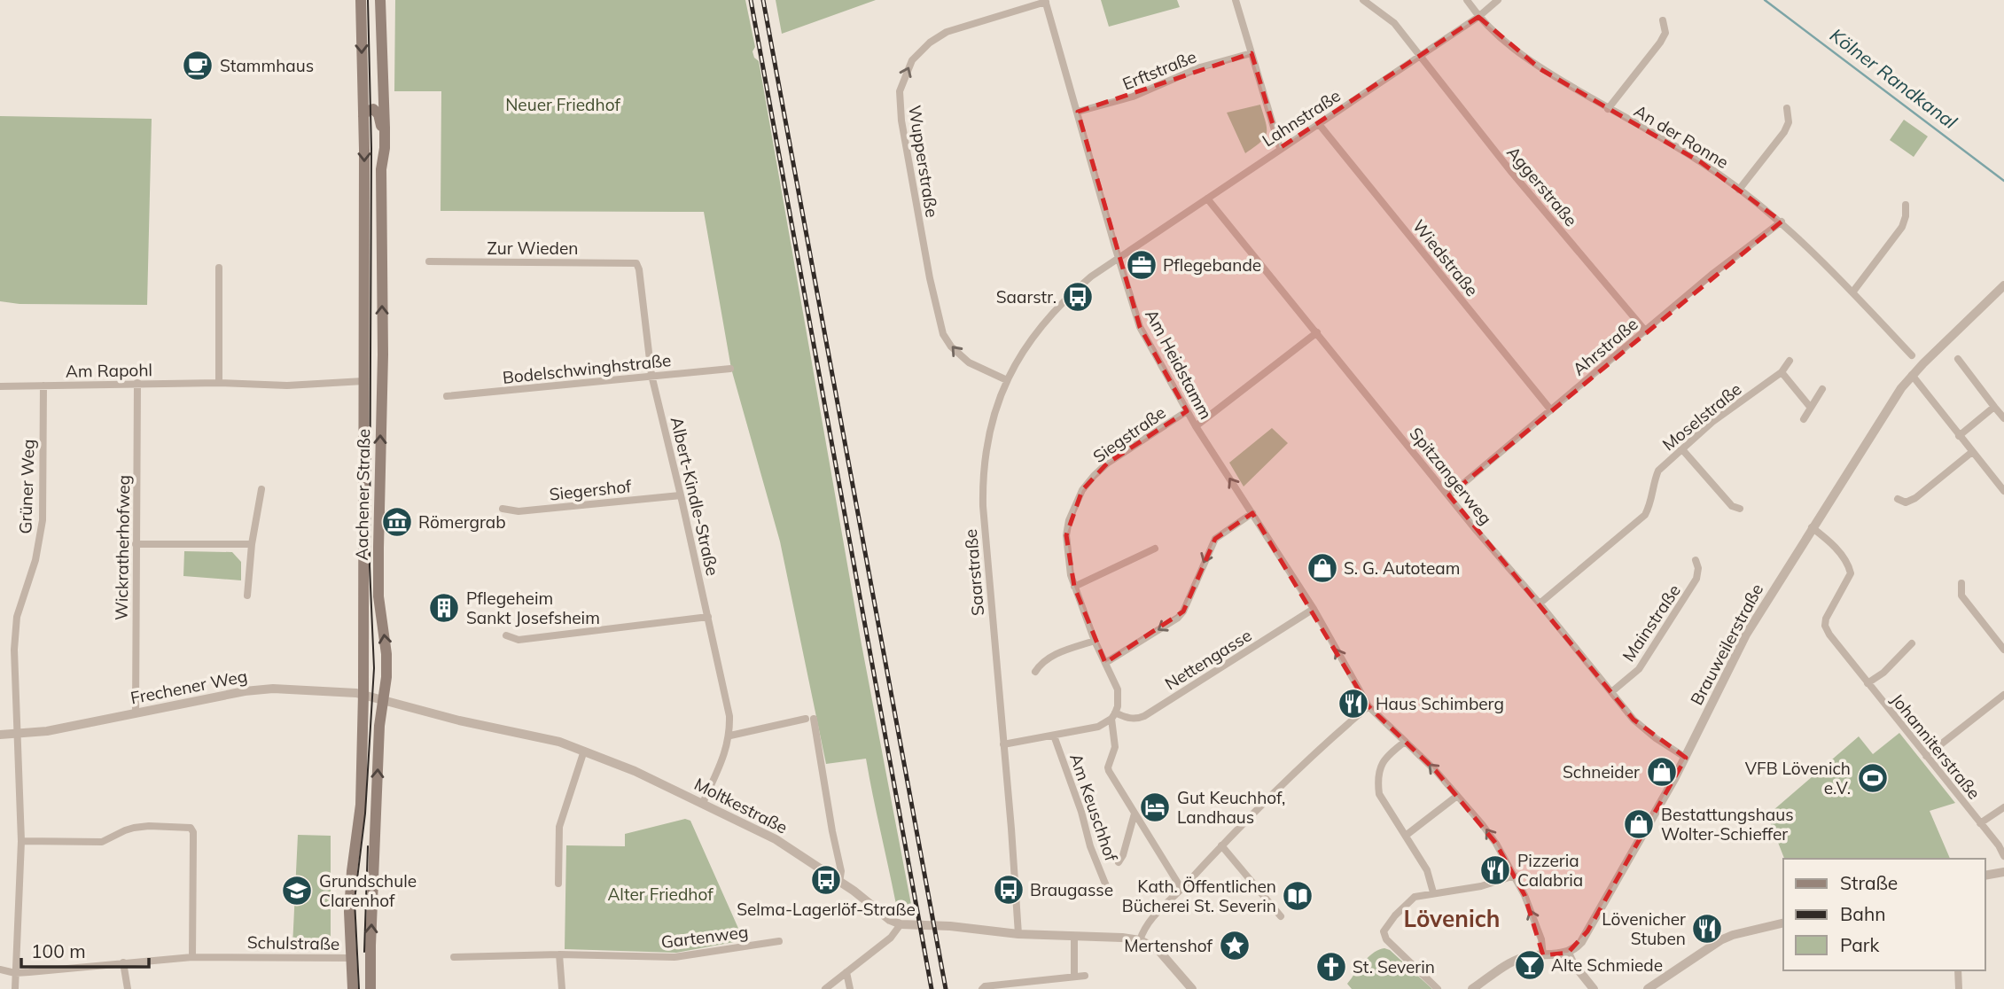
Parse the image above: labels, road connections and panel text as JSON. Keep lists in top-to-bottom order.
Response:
{
  "streets": {
    "main road": ["Aachener Straße"],
    "street": [
      "Erftstraße",
      "Lahnstraße",
      "An der Ronne",
      "Wupperstraße",
      "Aggerstraße",
      "Zur Wieden",
      "Wiedstraße",
      "Ahrstraße",
      "Am Heidstamm",
      "Bodelschwinghstraße",
      "Am Rapohl",
      "Moselstraße",
      "Siegstraße",
      "Spitzangerweg",
      "Grüner Weg",
      "Siegershof",
      "Albert-Kindle-Straße",
      "Wickratherhofweg",
      "Saarstraße",
      "Mainstraße",
      "Brauweilerstraße",
      "Nettengasse",
      "Frechener Weg",
      "Johanniterstraße",
      "Moltkestraße",
      "Am Keuschhof",
      "Gartenweg",
      "Schulstraße"
    ]
  },
  "crossings": [
    ["Erftstraße", "Am Heidstamm"],
    ["Lahnstraße", "An der Ronne"],
    ["Lahnstraße", "Aggerstraße"],
    ["Lahnstraße", "Wiedstraße"],
    ["Lahnstraße", "Am Heidstamm"],
    ["Lahnstraße", "Spitzangerweg"],
    ["Lahnstraße", "Saarstraße"],
    ["An der Ronne", "Ahrstraße"],
    ["Wupperstraße", "Am Heidstamm"],
    ["Wupperstraße", "Saarstraße"],
    ["Aggerstraße", "Ahrstraße"],
    ["Zur Wieden", "Albert-Kindle-Straße"],
    ["Wiedstraße", "Ahrstraße"],
    ["Ahrstraße", "Spitzangerweg"],
    ["Am Heidstamm", "Siegstraße"],
    ["Am Heidstamm", "Saarstraße"],
    ["Am Heidstamm", "Nettengasse"],
    ["Bodelschwinghstraße", "Albert-Kindle-Straße"],
    ["Am Rapohl", "Grüner Weg"],
    ["Am Rapohl", "Aachener Straße"],
    ["Am Rapohl", "Wickratherhofweg"],
    ["Moselstraße", "Spitzangerweg"],
    ["Siegstraße", "Nettengasse"],
    ["Spitzangerweg", "Mainstraße"],
    ["Spitzangerweg", "Brauweilerstraße"],
    ["Grüner Weg", "Frechener Weg"],
    ["Grüner Weg", "Schulstraße"],
    ["Siegershof", "Albert-Kindle-Straße"],
    ["Aachener Straße", "Frechener Weg"],
    ["Aachener Straße", "Moltkestraße"],
    ["Aachener Straße", "Schulstraße"],
    ["Albert-Kindle-Straße", "Moltkestraße"],
    ["Wickratherhofweg", "Frechener Weg"],
    ["Saarstraße", "Moltkestraße"],
    ["Brauweilerstraße", "Johanniterstraße"],
    ["Frechener Weg", "Moltkestraße"]
  ],
  "one_way": ["Am Heidstamm"],
  "districts": ["Lövenich"],
  "water": ["Kölner Randkanal"],
  "parks": ["Neuer Friedhof", "Alter Friedhof"],
  "places": {
    "cafe": ["Stammhaus"],
    "office": ["Pflegebande"],
    "bus stop": ["Saarstr.", "Selma-Lagerlöf-Straße", "Braugasse"],
    "museum": ["Römergrab"],
    "shop": ["S. G. Autoteam", "Schneider", "Bestattungshaus Wolter-Schieffer"],
    "building": ["Pflegeheim Sankt Josefsheim"],
    "restaurant": ["Haus Schimberg", "Pizzeria Calabria", "Lövenicher Stuben"],
    "sports": ["VFB Lövenich e.V."],
    "hotel": ["Gut Keuchhof, Landhaus"],
    "school or university": ["Grundschule Clarenhof"],
    "library": ["Kath. Öffentlichen Bücherei St. Severin"],
    "place": ["Mertenshof"],
    "bar": ["Alte Schmiede"],
    "church": ["St. Severin"]
  },
  "legend": ["Straße", "Bahn", "Park"],
  "scale_bar": "100 m"
}
